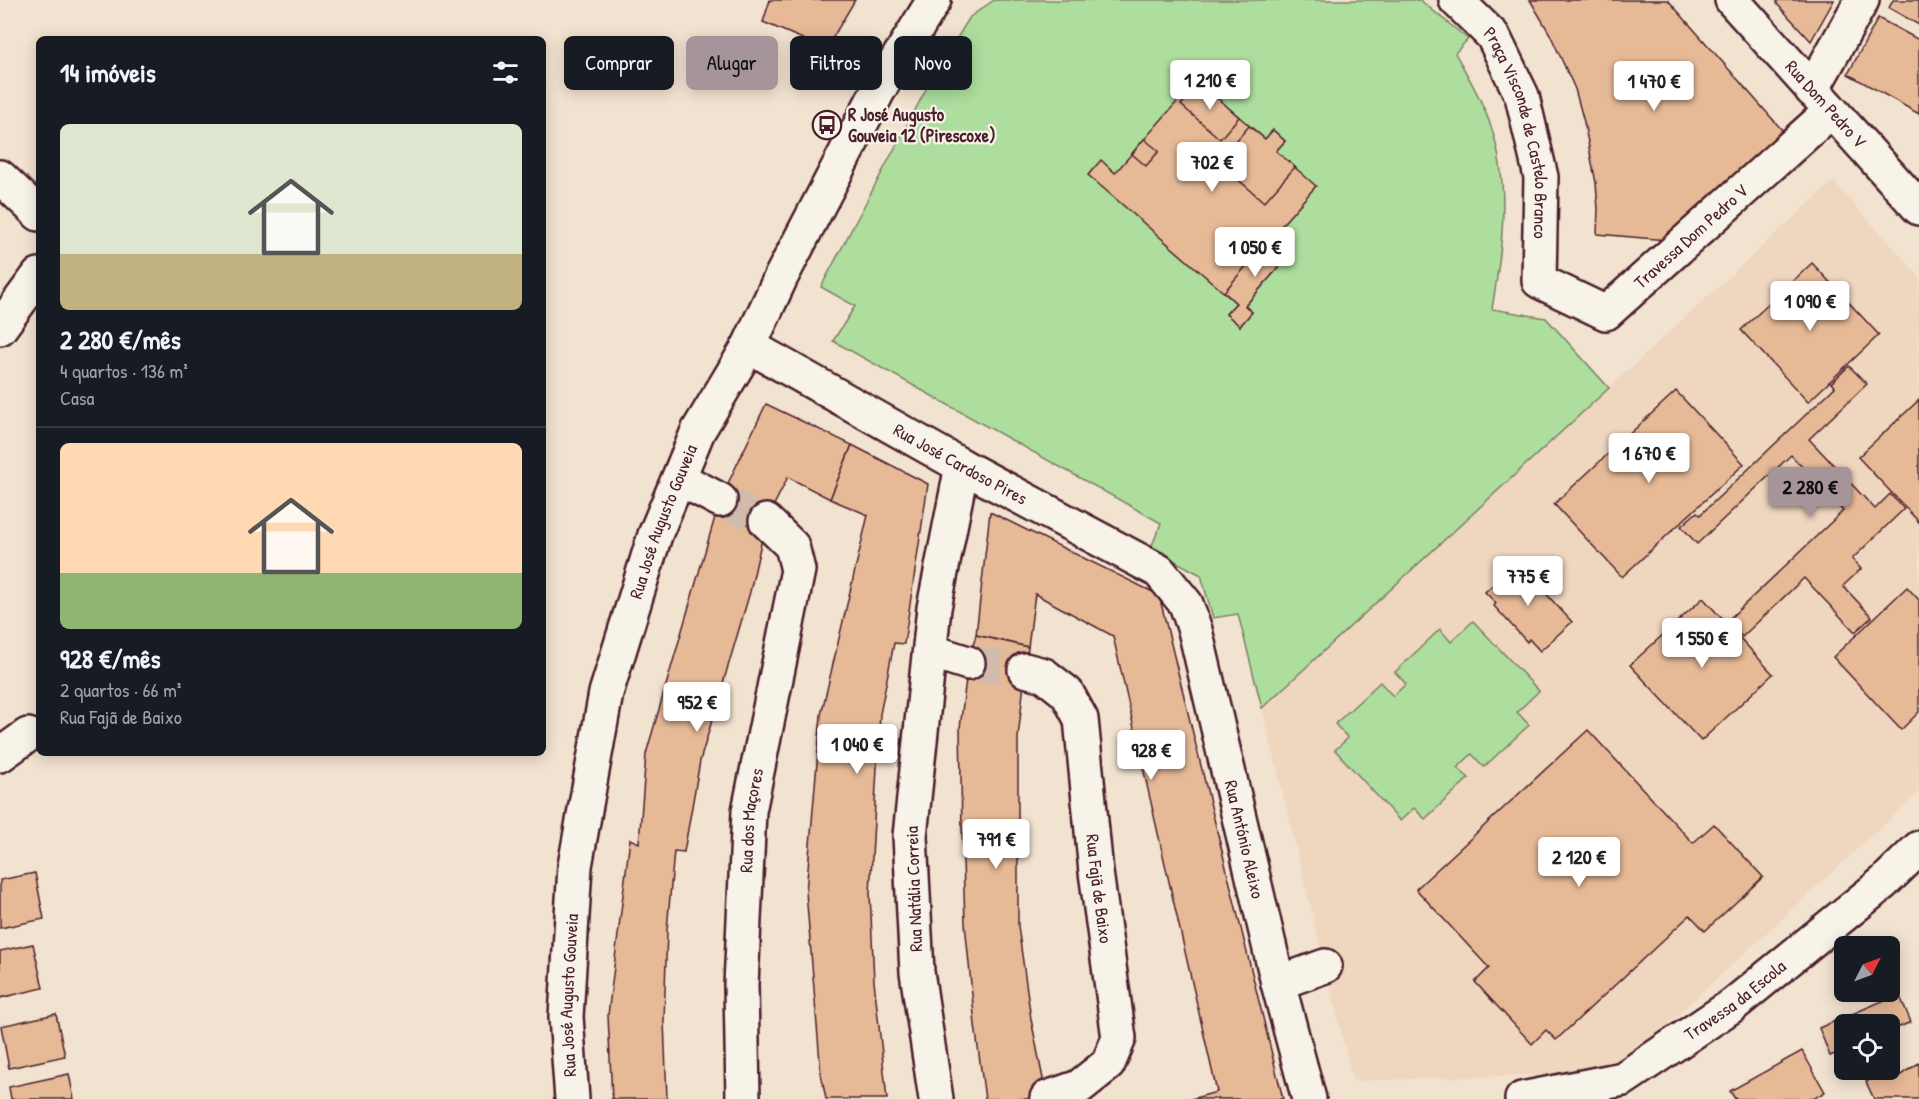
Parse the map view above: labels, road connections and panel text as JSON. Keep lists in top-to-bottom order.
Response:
{
  "streets": {
    "street": [
      "Rua Dom Pedro V",
      "Praça Visconde de Castelo Branco",
      "Travessa Dom Pedro V",
      "Rua José Cardoso Pires",
      "Rua José Augusto Gouveia",
      "Rua dos Maçores",
      "Rua António Aleixo",
      "Rua Natália Correia",
      "Rua Fajã de Baixo",
      "Travessa da Escola"
    ]
  },
  "crossings": [
    ["Rua Dom Pedro V", "Travessa Dom Pedro V"],
    ["Praça Visconde de Castelo Branco", "Travessa Dom Pedro V"],
    ["Rua José Cardoso Pires", "Rua José Augusto Gouveia"],
    ["Rua José Cardoso Pires", "Rua António Aleixo"],
    ["Rua José Cardoso Pires", "Rua Natália Correia"]
  ],
  "places": {
    "bus stop": ["R José Augusto Gouveia 12 (Pirescoxe)"]
  },
  "north": "top right",
  "page": {
    "chip": [
      "Comprar",
      "Alugar",
      "Filtros",
      "Novo"
    ],
    "heading": "14 imóveis",
    "price": [
      "1 210 €",
      "1 470 €",
      "702 €",
      "1 050 €",
      "1 090 €",
      "1 670 €",
      "2 280 €",
      "775 €",
      "1 550 €",
      "952 €",
      "1 040 €",
      "928 €",
      "791 €",
      "2 120 €"
    ],
    "list": [
      {
        "name": "2 280 €/mês",
        "note": "4 quartos · 136 m² · Casa"
      },
      {
        "name": "928 €/mês",
        "note": "2 quartos · 66 m² · Rua Fajã de Baixo"
      }
    ]
  }
}
